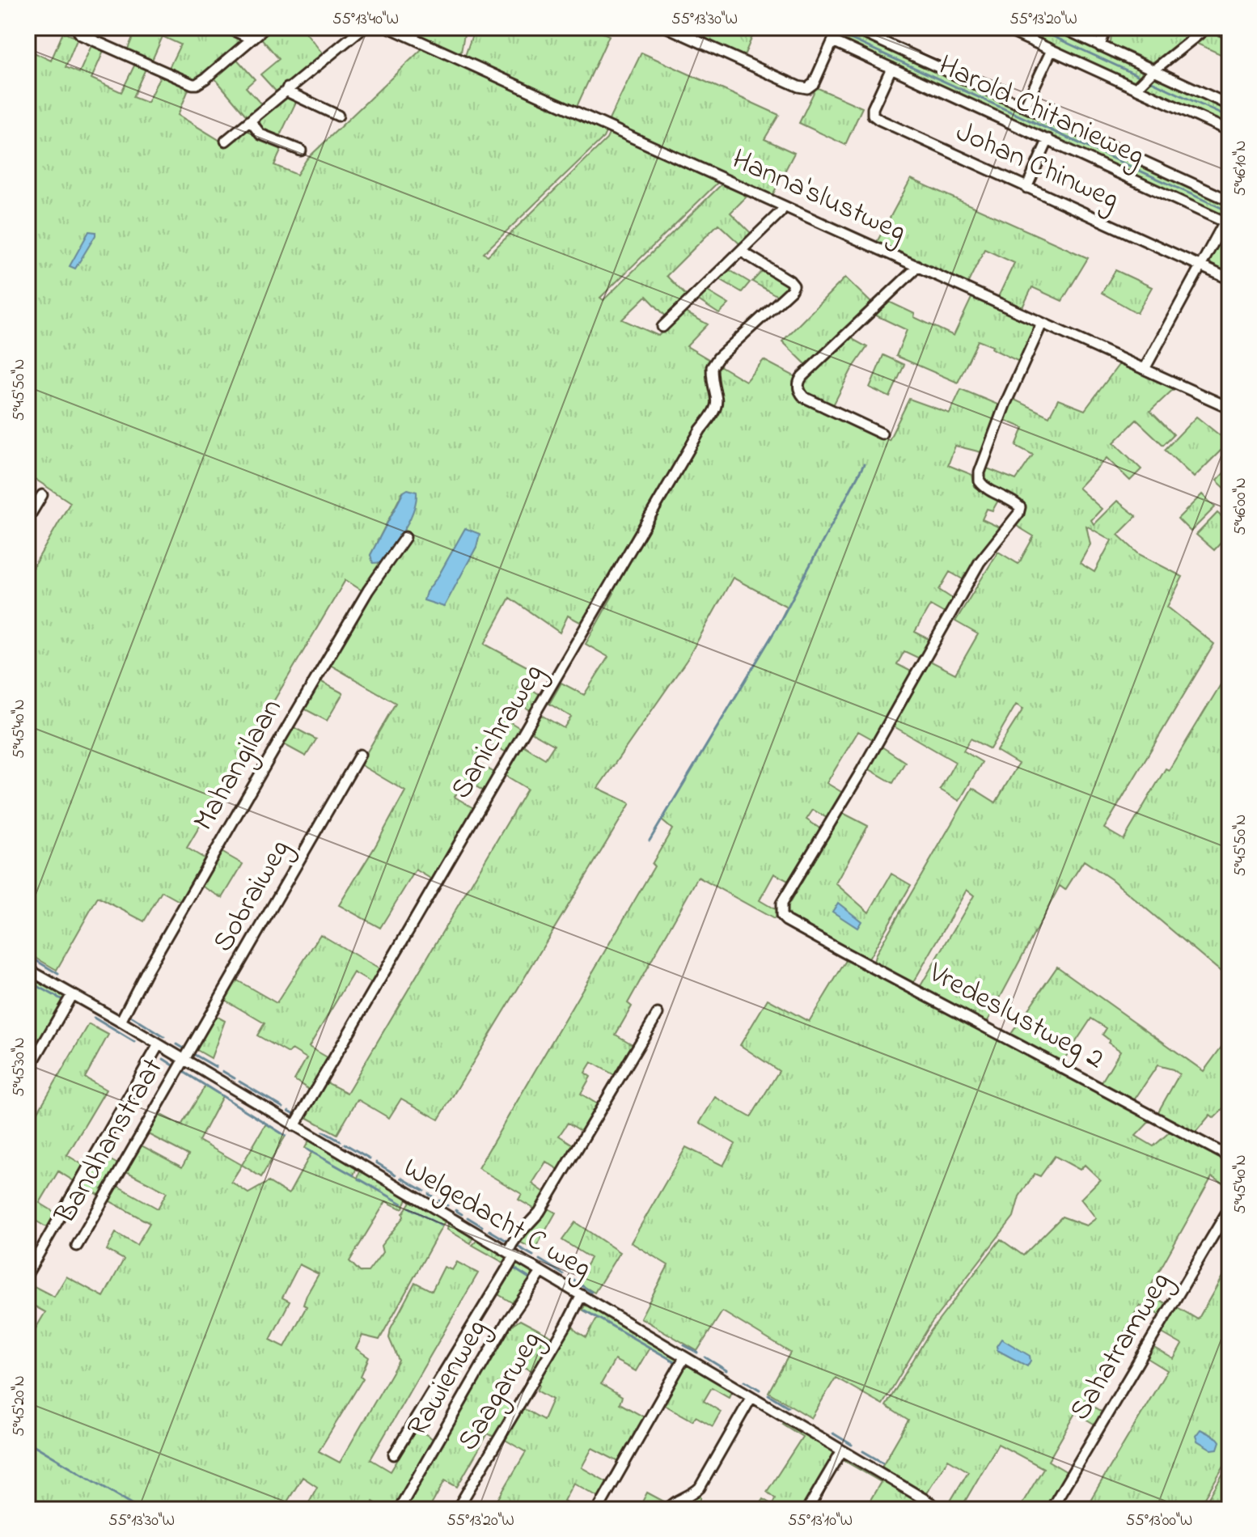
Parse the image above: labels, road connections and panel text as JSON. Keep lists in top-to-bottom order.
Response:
{
  "streets": {
    "street": [
      "Harold Chitanieweg",
      "Johan Chinweg",
      "Hanna'slustweg",
      "Sanichraweg",
      "Mahangilaan",
      "Sobraiweg",
      "Vredeslustweg 2",
      "Bandhanstraat",
      "Welgedacht C weg",
      "Sahatramweg",
      "Rawienweg",
      "Saagarweg"
    ]
  },
  "crossings": [
    ["Harold Chitanieweg", "Johan Chinweg"],
    ["Hanna'slustweg", "Vredeslustweg 2"],
    ["Sanichraweg", "Welgedacht C weg"],
    ["Mahangilaan", "Welgedacht C weg"],
    ["Sobraiweg", "Bandhanstraat"],
    ["Sobraiweg", "Welgedacht C weg"],
    ["Bandhanstraat", "Welgedacht C weg"],
    ["Welgedacht C weg", "Rawienweg"],
    ["Welgedacht C weg", "Saagarweg"]
  ],
  "coordinates": [
    "55°13'40\"W",
    "55°13'30\"W",
    "55°13'20\"W",
    "5°46'10\"N",
    "5°45'50\"N",
    "5°46'00\"N",
    "5°45'40\"N",
    "5°45'30\"N",
    "5°45'20\"N",
    "55°13'10\"W",
    "55°13'00\"W"
  ]
}
